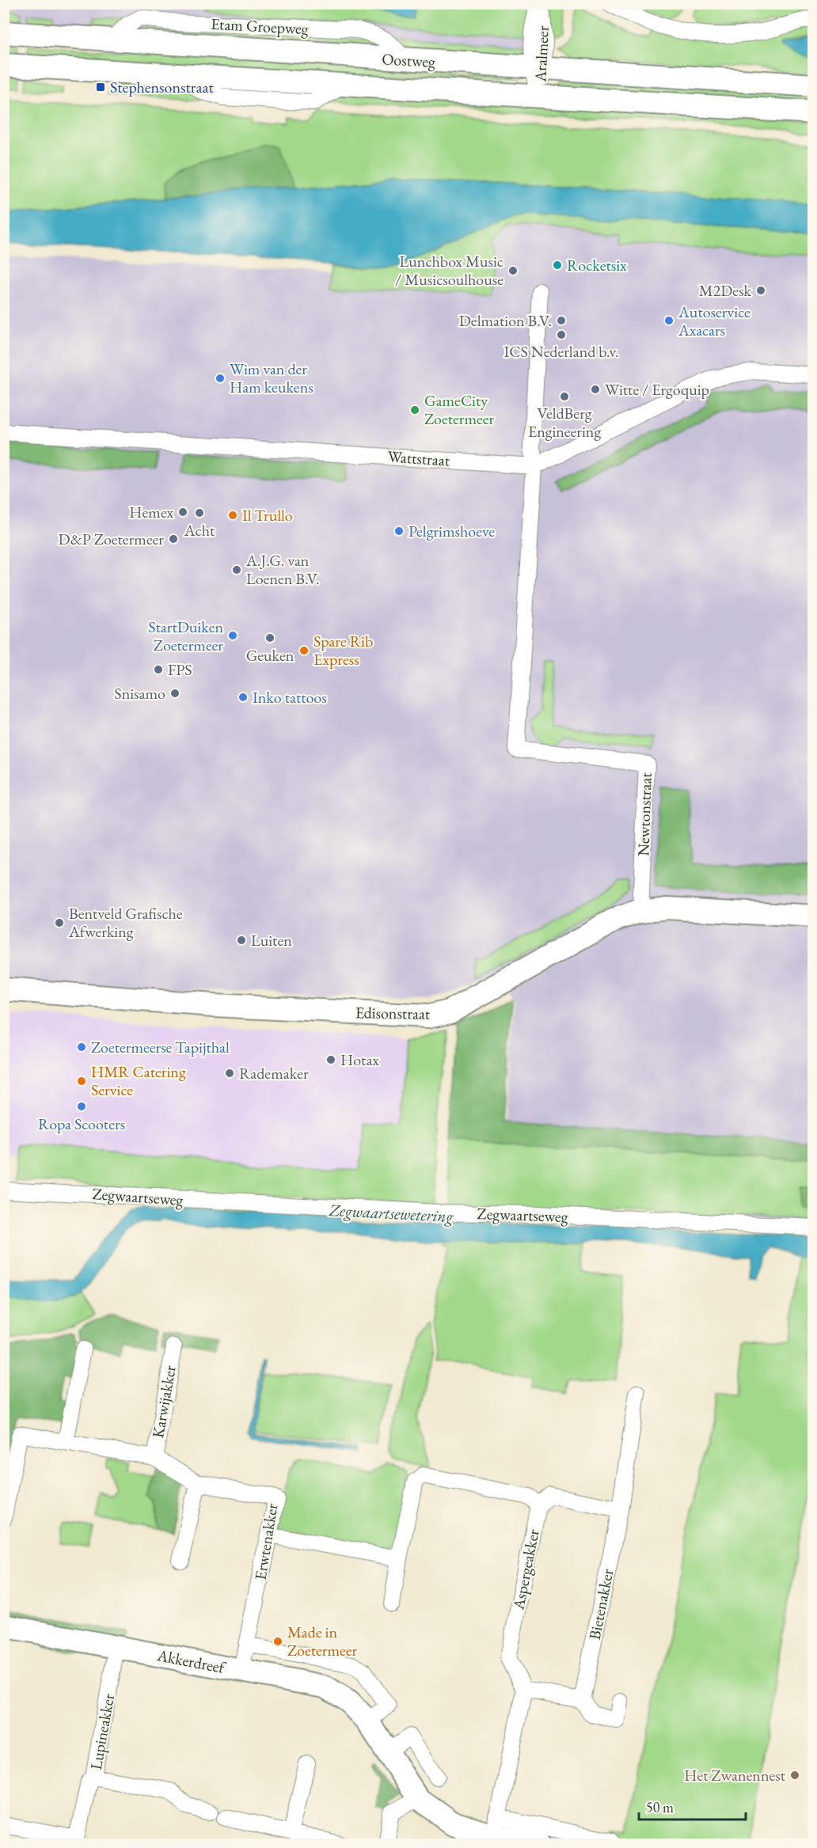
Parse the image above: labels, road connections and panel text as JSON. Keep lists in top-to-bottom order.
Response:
{
  "streets": {
    "main road": ["Oostweg", "Edisonstraat", "Akkerdreef"],
    "street": [
      "Aralmeer",
      "Wattstraat",
      "Newtonstraat",
      "Zegwaartseweg",
      "Karwijakker",
      "Erwtenakker",
      "Aspergeakker",
      "Bietenakker",
      "Lupineakker"
    ]
  },
  "crossings": [
    ["Aralmeer", "Oostweg"],
    ["Wattstraat", "Newtonstraat"],
    ["Newtonstraat", "Edisonstraat"],
    ["Karwijakker", "Erwtenakker"],
    ["Erwtenakker", "Akkerdreef"],
    ["Akkerdreef", "Lupineakker"]
  ],
  "water": ["Zegwaartsewetering"],
  "places": {
    "transit": ["Stephensonstraat"],
    "other": [
      "Rocketsix",
      "Lunchbox Music / Musicsoulhouse",
      "M2Desk",
      "Delmation B.V.",
      "Autoservice Axacars",
      "ICS Nederland b.v.",
      "Wim van der Ham keukens",
      "Witte / Ergoquip",
      "VeldBerg Engineering",
      "GameCity Zoetermeer",
      "Hemex",
      "Acht",
      "Il Trullo",
      "Pelgrimshoeve",
      "D&P Zoetermeer",
      "A.J.G. van Loenen B.V.",
      "StartDuiken Zoetermeer",
      "Geuken",
      "Spare Rib Express",
      "FPS",
      "Snisamo",
      "Inko tattoos",
      "Bentveld Grafische Afwerking",
      "Luiten",
      "Zoetermeerse Tapijthal",
      "Hotax",
      "Rademaker",
      "HMR Catering Service",
      "Ropa Scooters",
      "Made in Zoetermeer",
      "Het Zwanennest"
    ]
  },
  "scale_bar": "50 m"
}
